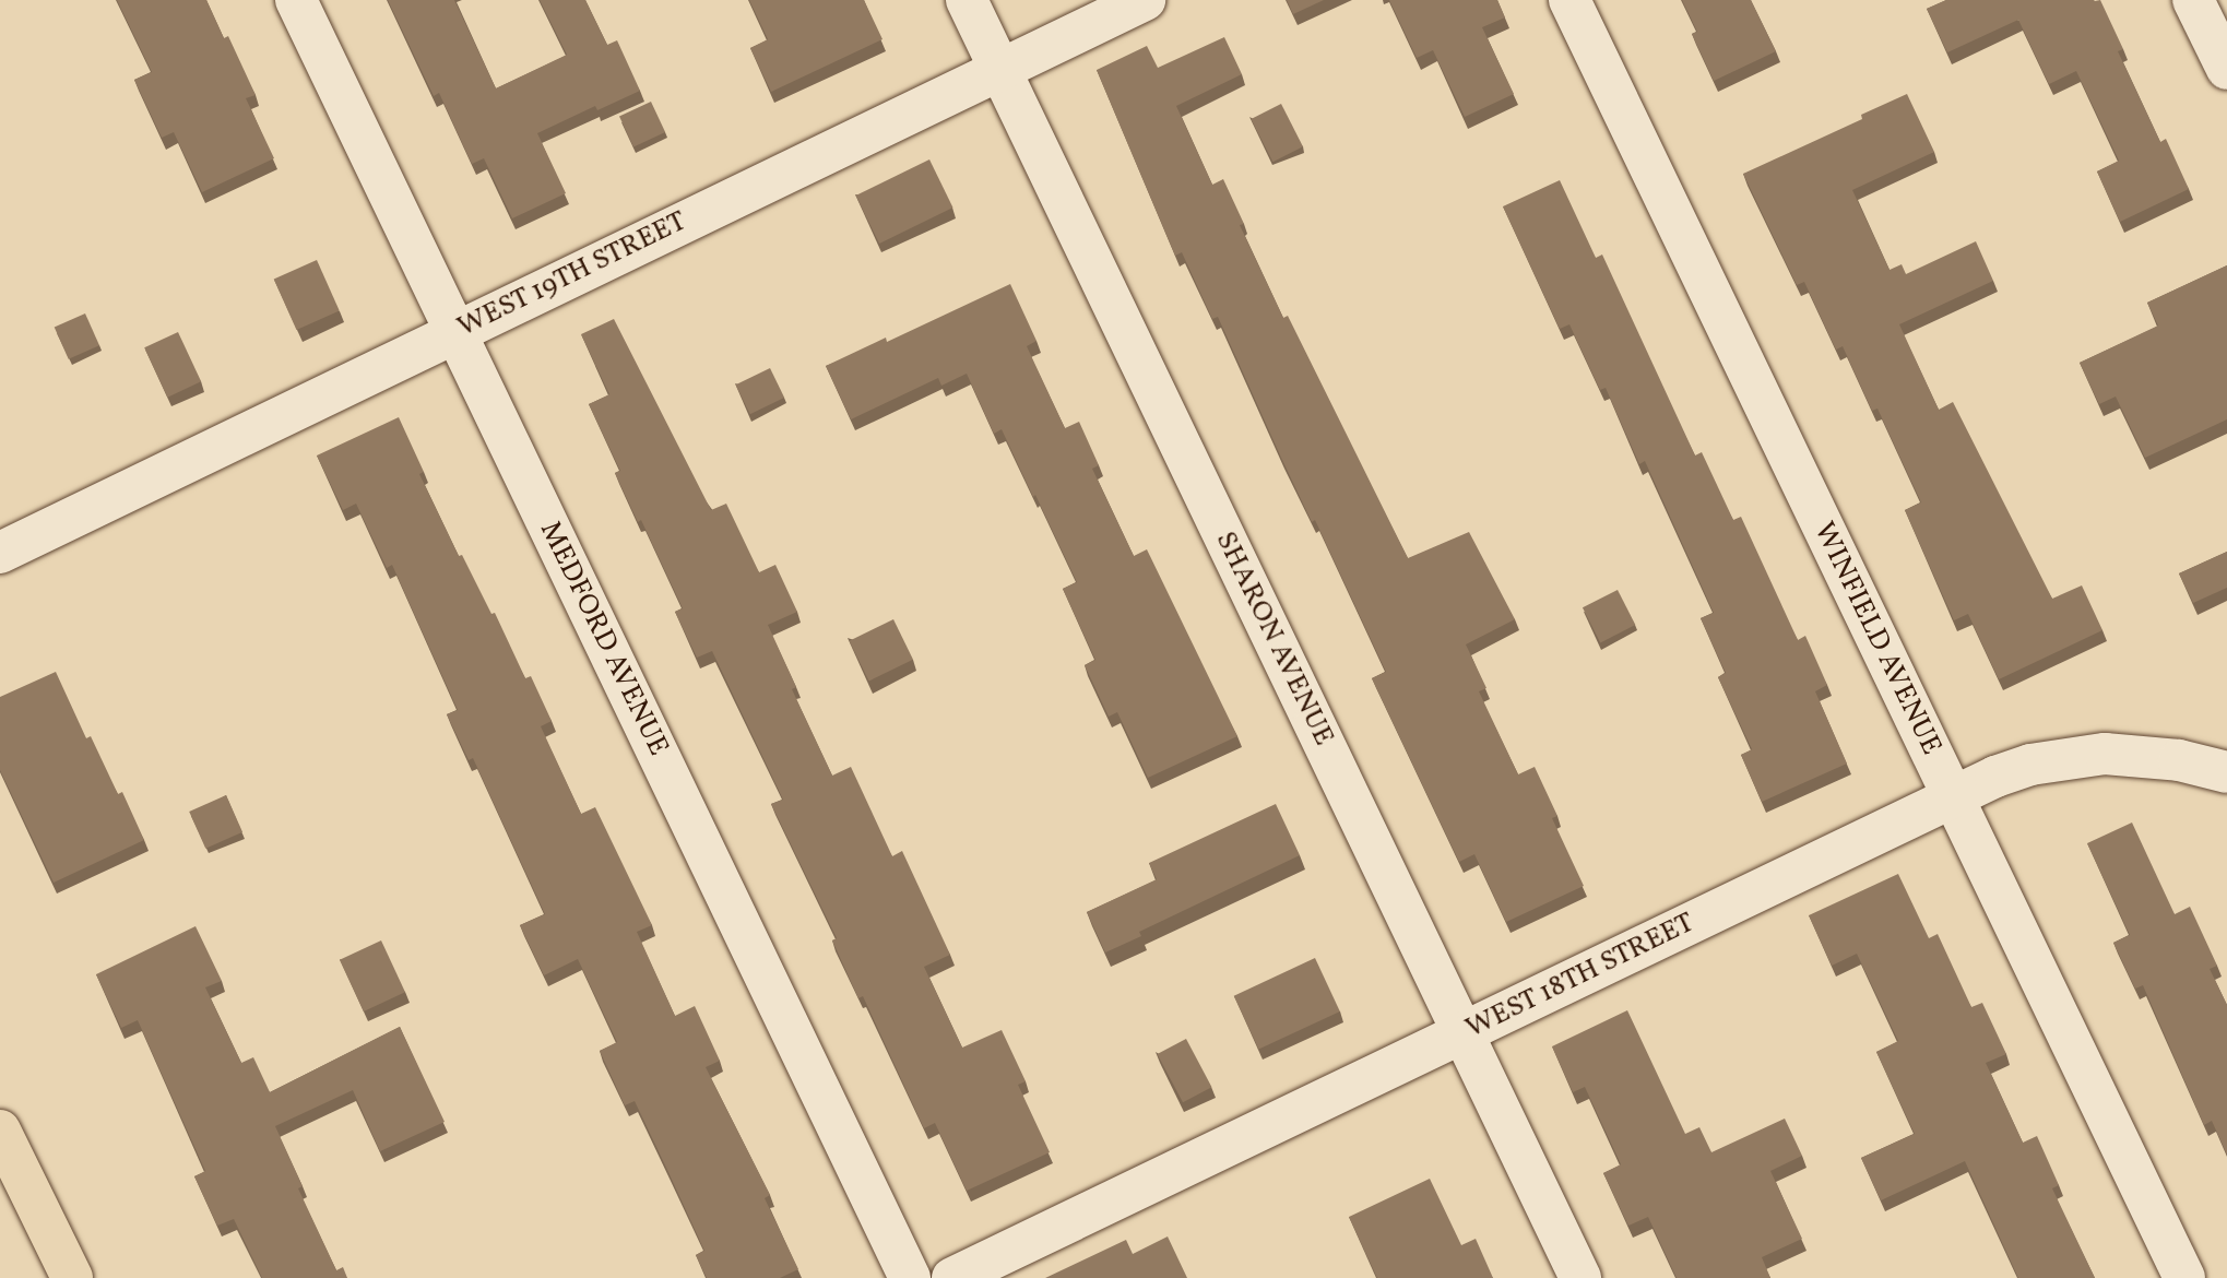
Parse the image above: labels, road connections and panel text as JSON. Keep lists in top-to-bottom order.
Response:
{
  "streets": {
    "street": [
      "WEST 19TH STREET",
      "MEDFORD AVENUE",
      "SHARON AVENUE",
      "WINFIELD AVENUE",
      "WEST 18TH STREET"
    ]
  },
  "crossings": [
    ["WEST 19TH STREET", "MEDFORD AVENUE"],
    ["WEST 19TH STREET", "SHARON AVENUE"],
    ["SHARON AVENUE", "WEST 18TH STREET"],
    ["WINFIELD AVENUE", "WEST 18TH STREET"]
  ]
}
